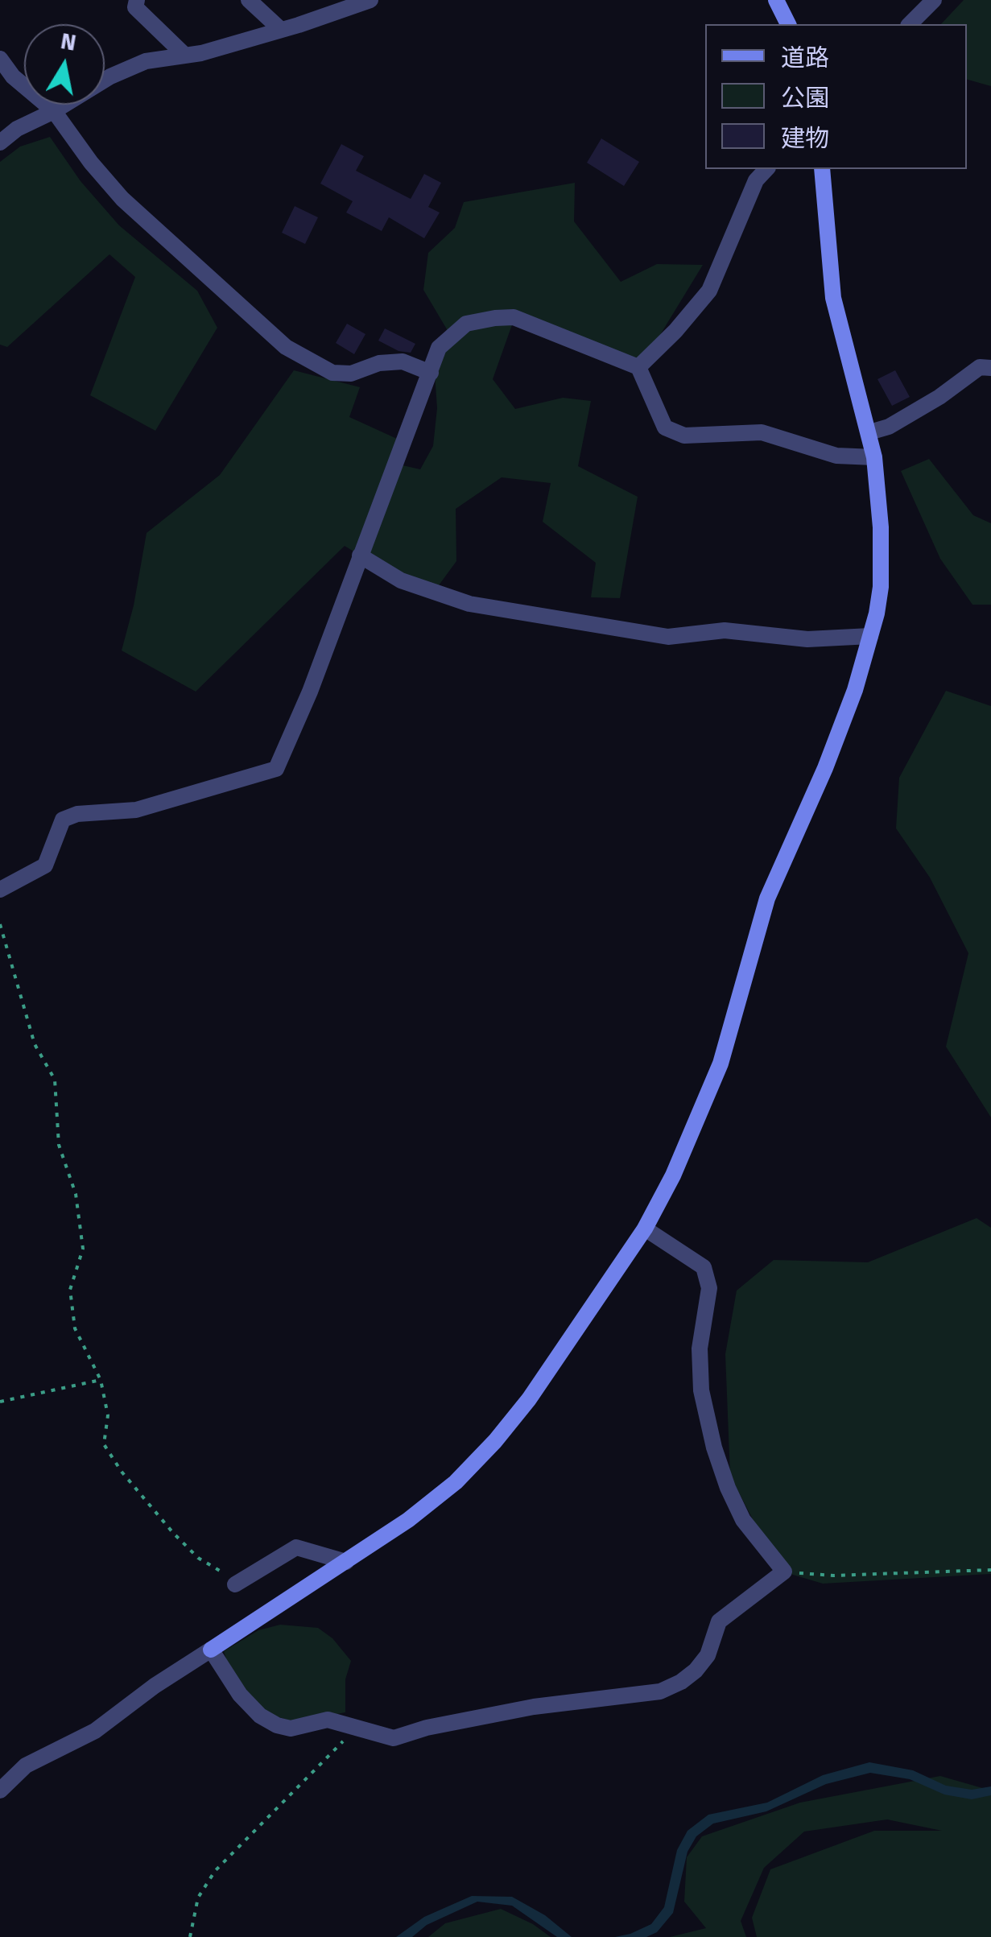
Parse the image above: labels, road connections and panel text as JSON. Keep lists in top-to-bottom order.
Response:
{
  "legend": ["道路", "公園", "建物"],
  "north": "top"
}
